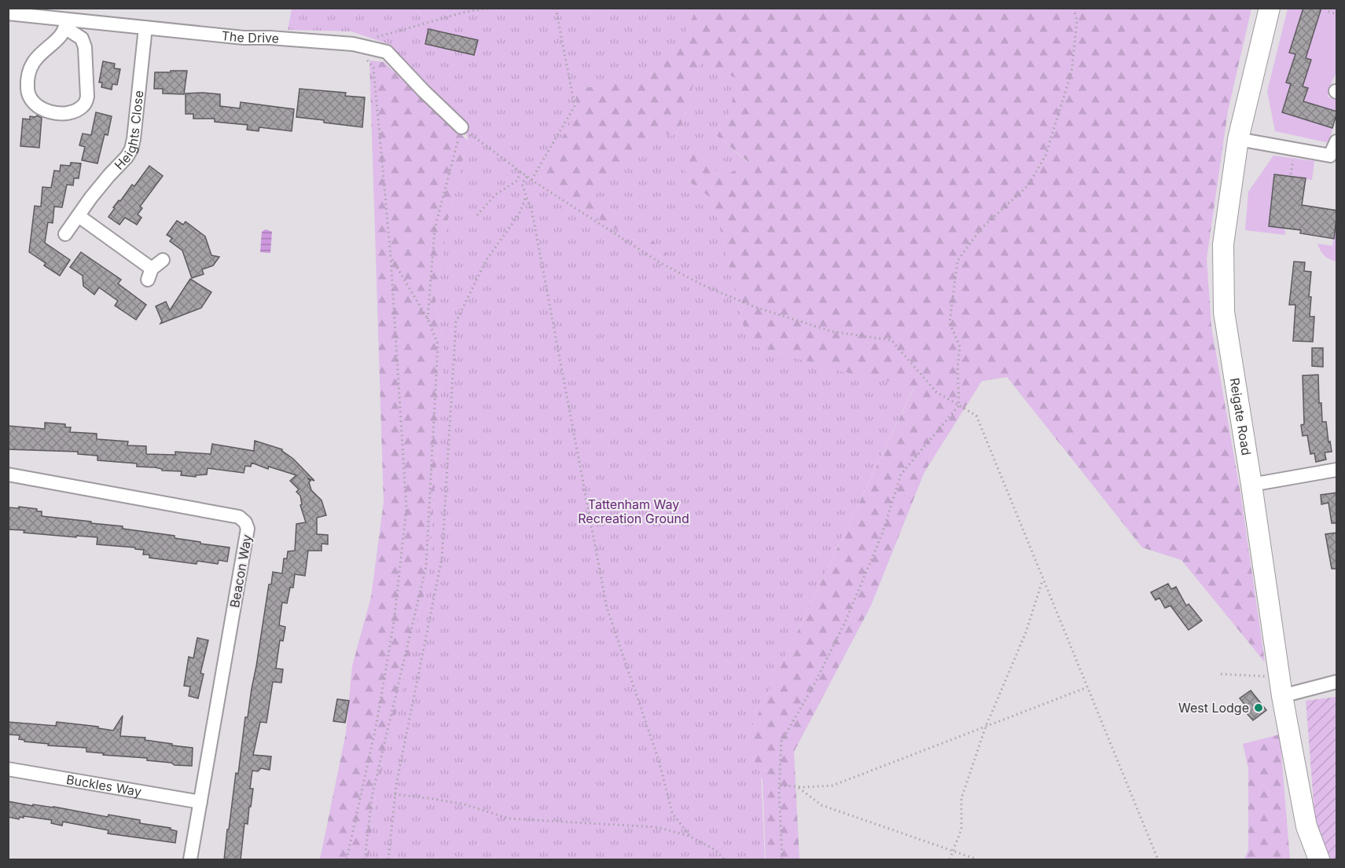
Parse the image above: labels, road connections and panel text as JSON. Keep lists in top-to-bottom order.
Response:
{
  "streets": {
    "highway": ["Reigate Road"],
    "street": [
      "The Drive",
      "Heights Close",
      "Beacon Way",
      "Buckles Way"
    ]
  },
  "crossings": [
    ["The Drive", "Heights Close"],
    ["Beacon Way", "Buckles Way"]
  ],
  "parks": ["Tattenham Way Recreation Ground"],
  "places": ["West Lodge"]
}
